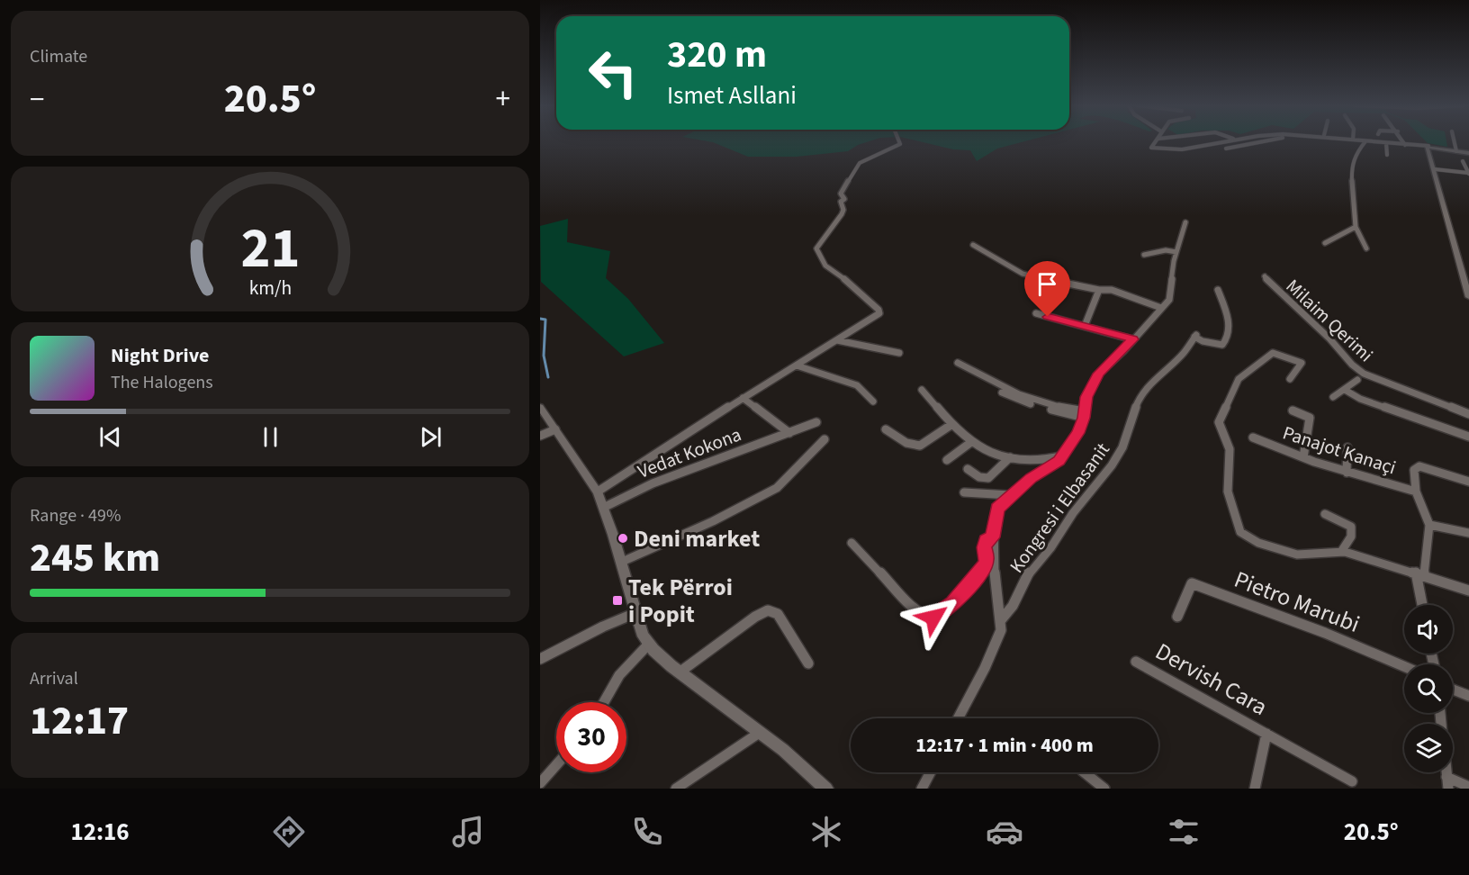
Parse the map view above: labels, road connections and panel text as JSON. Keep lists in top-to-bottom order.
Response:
{
  "streets": {
    "street": [
      "Milaim Qerimi",
      "Panajot Kanaçi",
      "Vedat Kokona",
      "Kongresi i Elbasanit",
      "Pietro Marubi",
      "Dervish Cara"
    ]
  },
  "places": {
    "other": ["Deni market"],
    "transit": ["Tek Përroi i Popit"]
  },
  "page": {
    "tile": [
      "Climate",
      ["Range · 49%", "245 km"],
      ["Arrival", "12:17"]
    ],
    "turn": ["320 m", "Ismet Asllani"],
    "heat": ["−", "20.5°", "+"],
    "song": ["Night Drive", "The Halogens"],
    "limit": "30",
    "trip": "12:17 · 1 min · 400 m",
    "tabs": ["12:16", "20.5°"],
    "gauge": ["21", "km/h"]
  }
}
